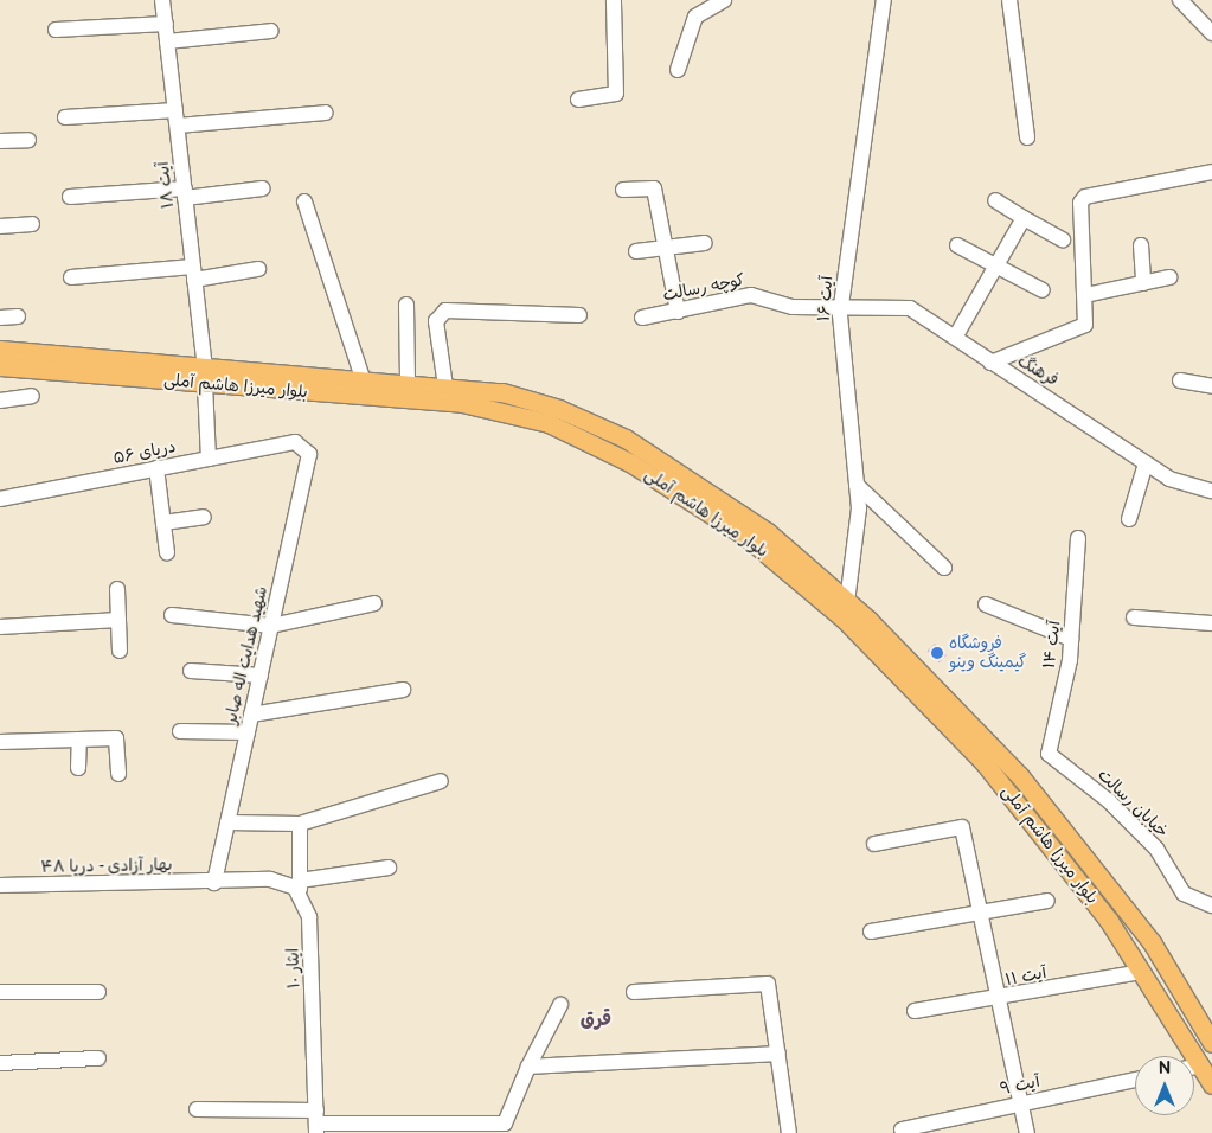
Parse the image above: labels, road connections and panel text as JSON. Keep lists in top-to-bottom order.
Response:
{
  "streets": {
    "main road": ["بلوار میرزا هاشم آملی"],
    "street": [
      "آیت ۱۸",
      "کوچه رسالت",
      "آیت ۱۶",
      "فرهنگ",
      "دریای ۵۶",
      "آيت ۱۴",
      "شهید هدایت اله صابر",
      "خیابان رسالت",
      "بهار آزادی - دریا ۴۸",
      "ایثار ۱۰",
      "آیت ۱۱",
      "آیت ۹"
    ]
  },
  "crossings": [
    ["آیت ۱۸", "بلوار میرزا هاشم آملی"],
    ["آیت ۱۸", "دریای ۵۶"],
    ["کوچه رسالت", "آیت ۱۶"],
    ["کوچه رسالت", "فرهنگ"],
    ["آیت ۱۶", "فرهنگ"],
    ["آیت ۱۶", "بلوار میرزا هاشم آملی"],
    ["بلوار میرزا هاشم آملی", "آیت ۱۱"],
    ["دریای ۵۶", "شهید هدایت اله صابر"],
    ["آيت ۱۴", "خیابان رسالت"],
    ["شهید هدایت اله صابر", "بهار آزادی - دریا ۴۸"]
  ],
  "districts": ["قرق"],
  "places": ["فروشگاه گیمینگ وینو"],
  "north": "top"
}
